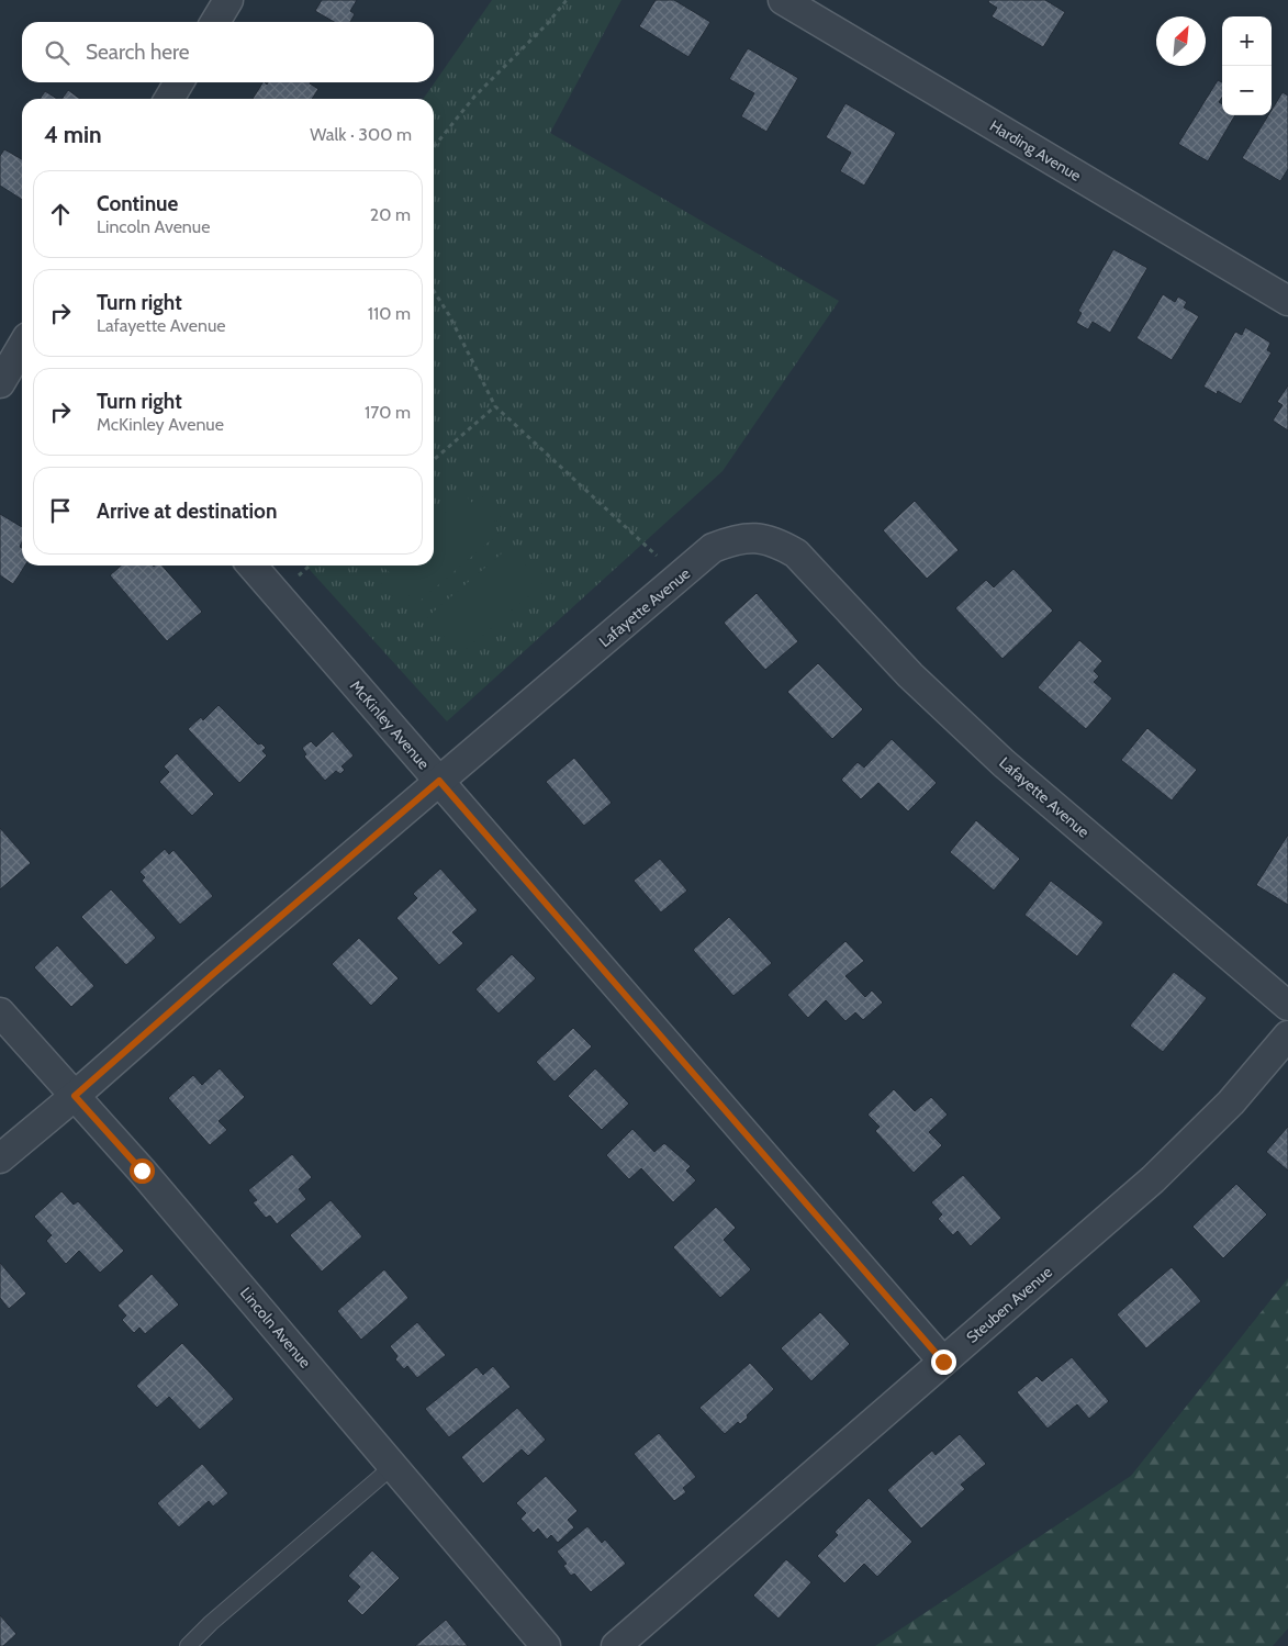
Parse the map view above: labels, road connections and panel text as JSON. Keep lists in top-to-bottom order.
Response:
{
  "streets": {
    "street": [
      "Harding Avenue",
      "Lafayette Avenue",
      "McKinley Avenue",
      "Steuben Avenue",
      "Lincoln Avenue"
    ]
  },
  "crossings": [
    ["Lafayette Avenue", "McKinley Avenue"],
    ["Lafayette Avenue", "Lincoln Avenue"],
    ["McKinley Avenue", "Steuben Avenue"]
  ],
  "north": "top right",
  "page": {
    "map_buttons": ["+", "−"],
    "search": "Search here",
    "heading": ["4 min", "Walk · 300 m"],
    "list": [
      ["Continue", "Lincoln Avenue", "20 m"],
      ["Turn right", "Lafayette Avenue", "110 m"],
      ["Turn right", "McKinley Avenue", "170 m"],
      "Arrive at destination"
    ]
  }
}
